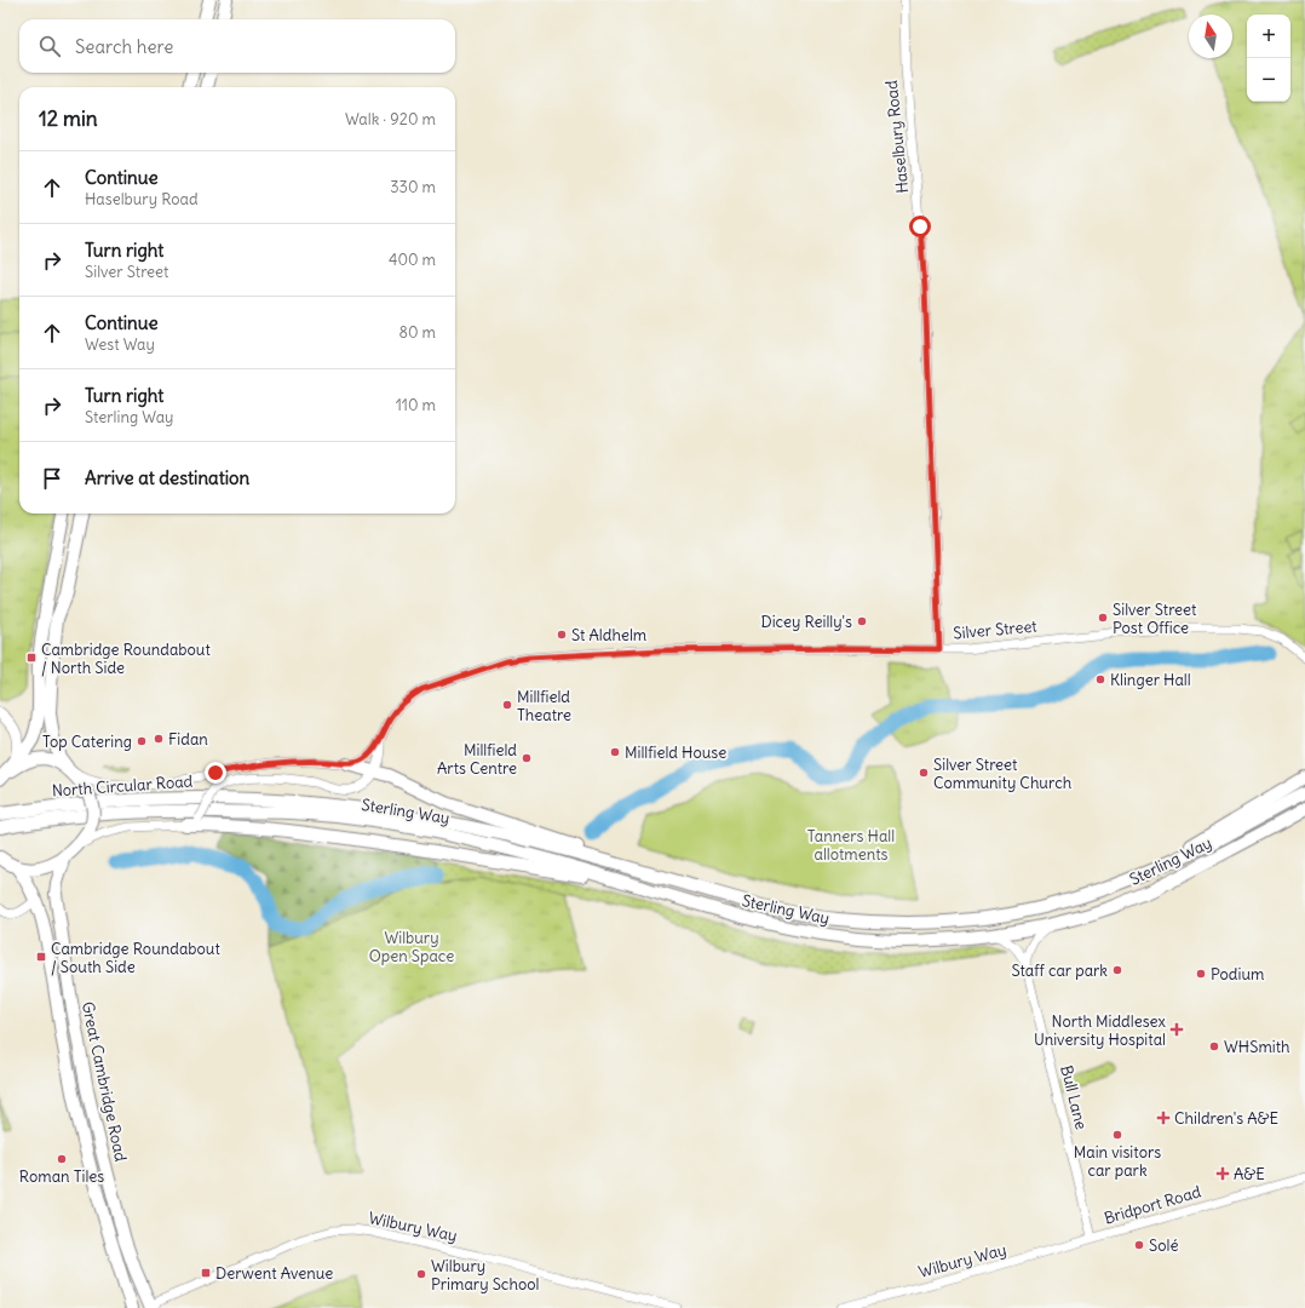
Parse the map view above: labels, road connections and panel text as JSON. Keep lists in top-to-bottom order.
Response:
{
  "streets": {
    "highway": ["North Circular Road", "Sterling Way", "Great Cambridge Road"],
    "street": [
      "Haselbury Road",
      "Silver Street",
      "Bull Lane",
      "Bridport Road",
      "Wilbury Way"
    ]
  },
  "crossings": [
    ["Haselbury Road", "Silver Street"],
    ["North Circular Road", "Sterling Way"],
    ["Great Cambridge Road", "Wilbury Way"],
    ["Bull Lane", "Bridport Road"],
    ["Bull Lane", "Wilbury Way"],
    ["Bridport Road", "Wilbury Way"]
  ],
  "parks": ["Tanners Hall allotments", "Wilbury Open Space"],
  "places": {
    "other": [
      "Silver Street Post Office",
      "Dicey Reilly's",
      "St Aldhelm",
      "Klinger Hall",
      "Millfield Theatre",
      "Fidan",
      "Top Catering",
      "Millfield House",
      "Millfield Arts Centre",
      "Silver Street Community Church",
      "Staff car park",
      "Podium",
      "WHSmith",
      "Main visitors car park",
      "Roman Tiles",
      "Solé",
      "Wilbury Primary School"
    ],
    "transit": ["Cambridge Roundabout / North Side", "Cambridge Roundabout / South Side", "Derwent Avenue"],
    "health": ["North Middlesex University Hospital", "Children's A&E", "A&E"]
  },
  "north": "top",
  "page": {
    "map_buttons": ["+", "−"],
    "search": "Search here",
    "heading": ["12 min", "Walk · 920 m"],
    "list": [
      ["Continue", "Haselbury Road", "330 m"],
      ["Turn right", "Silver Street", "400 m"],
      ["Continue", "West Way", "80 m"],
      ["Turn right", "Sterling Way", "110 m"],
      "Arrive at destination"
    ]
  }
}
